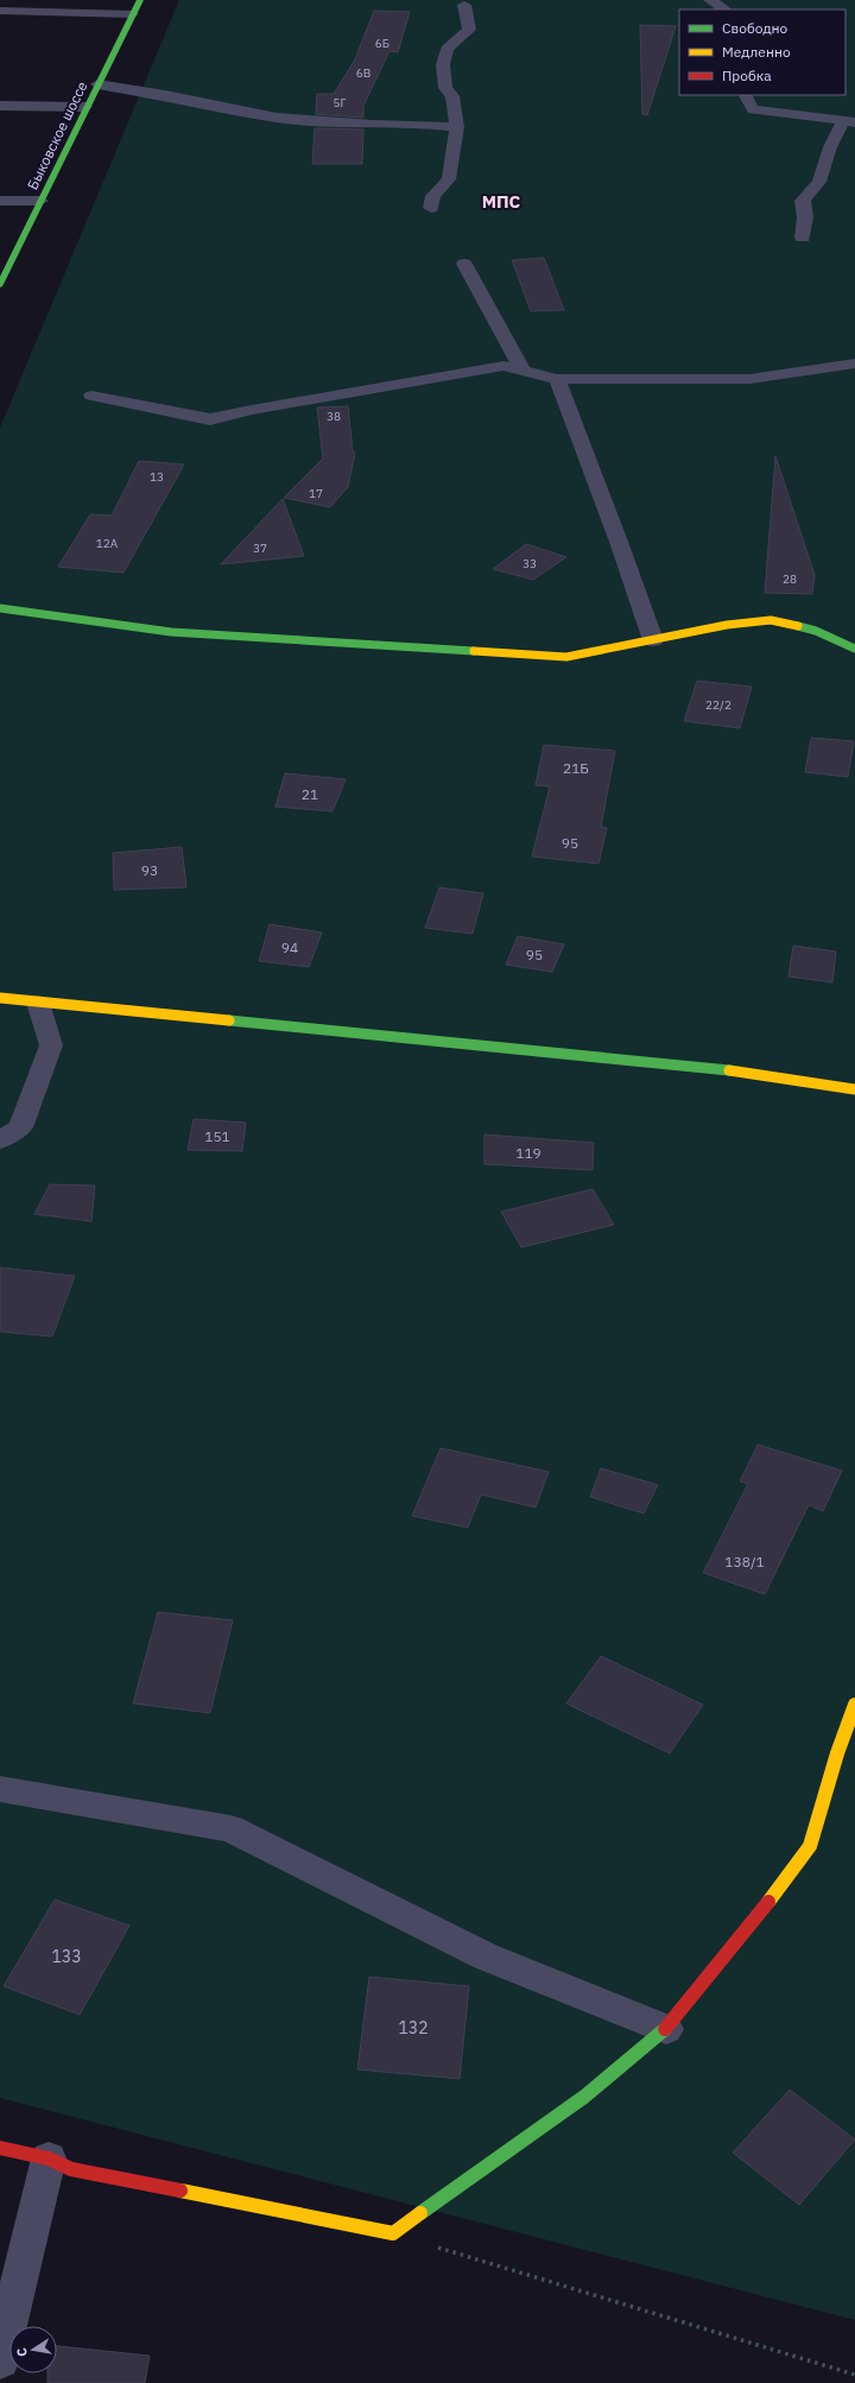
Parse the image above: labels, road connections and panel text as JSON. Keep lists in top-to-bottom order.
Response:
{
  "streets": {
    "street": ["Быковское шоссе"]
  },
  "districts": ["МПС"],
  "house_numbers": [
    "6Б",
    "6В",
    "5Г",
    "38",
    "13",
    "17",
    "12А",
    "37",
    "33",
    "28",
    "22/2",
    "21Б",
    "21",
    "95",
    "93",
    "94",
    "95",
    "151",
    "119",
    "138/1",
    "133",
    "132"
  ],
  "legend": ["Свободно", "Медленно", "Пробка"],
  "north": "left"
}
